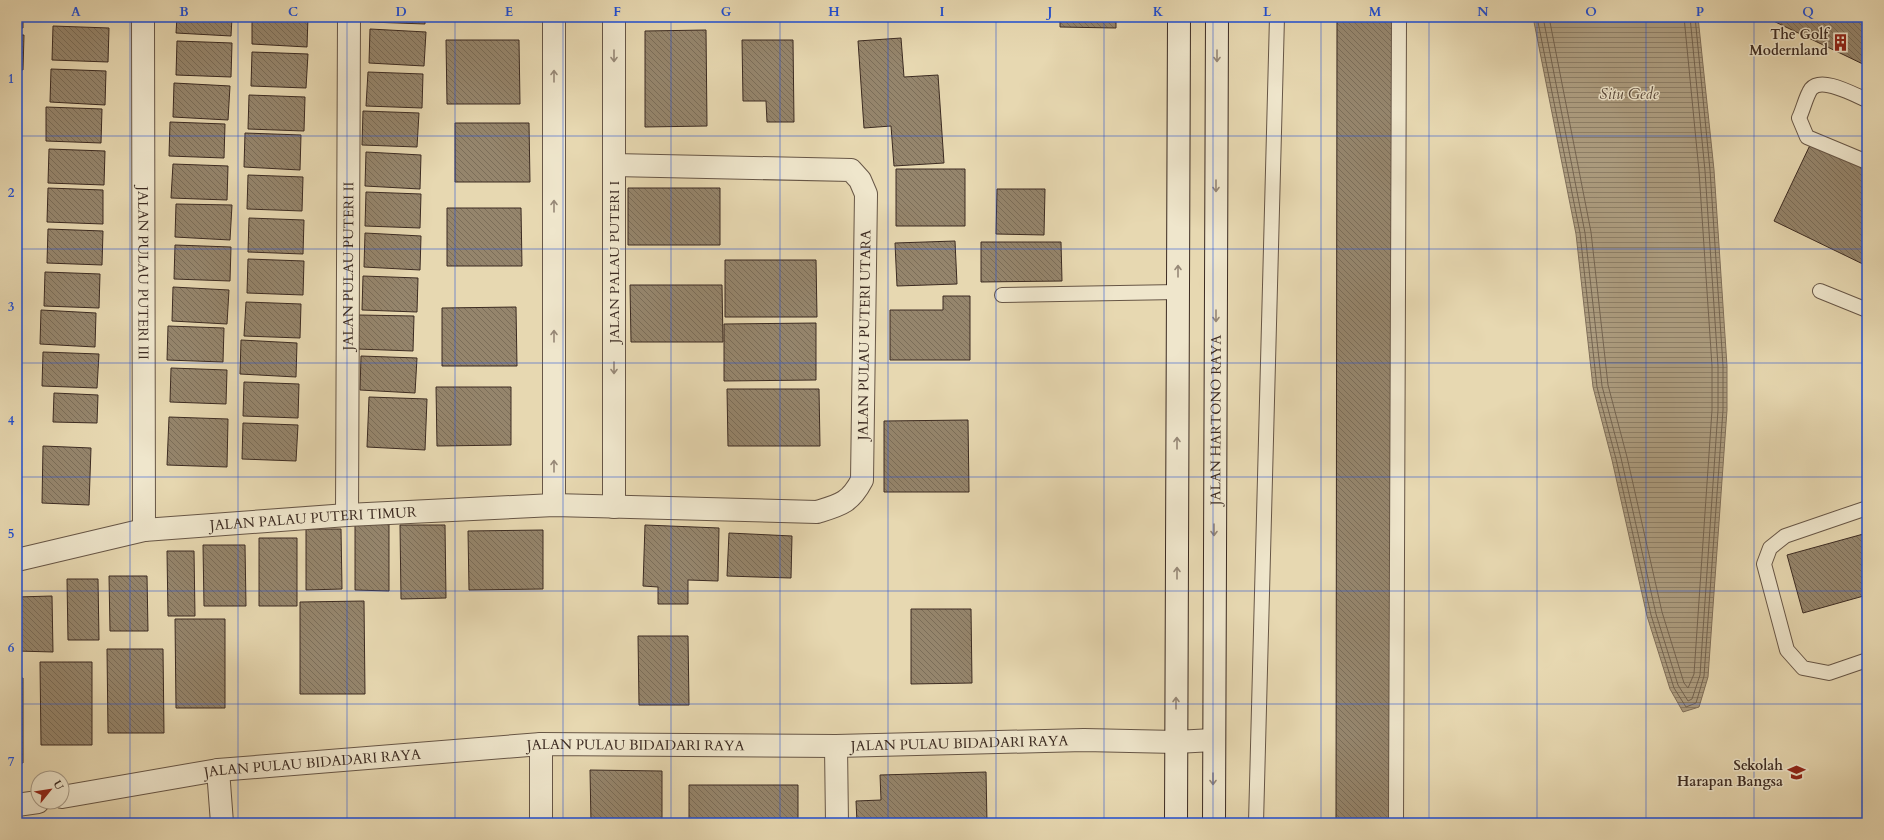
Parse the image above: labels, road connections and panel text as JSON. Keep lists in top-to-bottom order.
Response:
{
  "streets": {
    "street": [
      "JALAN PALAU PUTERI I",
      "JALAN PULAU PUTERI II",
      "JALAN PULAU PUTERI III",
      "JALAN PULAU PUTERI UTARA",
      "JALAN HARTONO RAYA",
      "JALAN PALAU PUTERI TIMUR",
      "JALAN PULAU BIDADARI RAYA"
    ]
  },
  "crossings": [
    ["JALAN PALAU PUTERI I", "JALAN PULAU PUTERI UTARA"],
    ["JALAN PALAU PUTERI I", "JALAN PALAU PUTERI TIMUR"],
    ["JALAN PULAU PUTERI II", "JALAN PALAU PUTERI TIMUR"],
    ["JALAN PULAU PUTERI III", "JALAN PALAU PUTERI TIMUR"],
    ["JALAN PULAU PUTERI UTARA", "JALAN PALAU PUTERI TIMUR"],
    ["JALAN HARTONO RAYA", "JALAN PULAU BIDADARI RAYA"]
  ],
  "water": ["Situ Gede"],
  "places": {
    "building": ["The Golf Modernland"],
    "school or university": ["Sekolah Harapan Bangsa"]
  },
  "north": "top right",
  "grid": {
    "columns": [
      "A",
      "B",
      "C",
      "D",
      "E",
      "F",
      "G",
      "H",
      "I",
      "J",
      "K",
      "L",
      "M",
      "N",
      "O",
      "P",
      "Q"
    ],
    "rows": [
      "1",
      "2",
      "3",
      "4",
      "5",
      "6",
      "7"
    ]
  }
}
